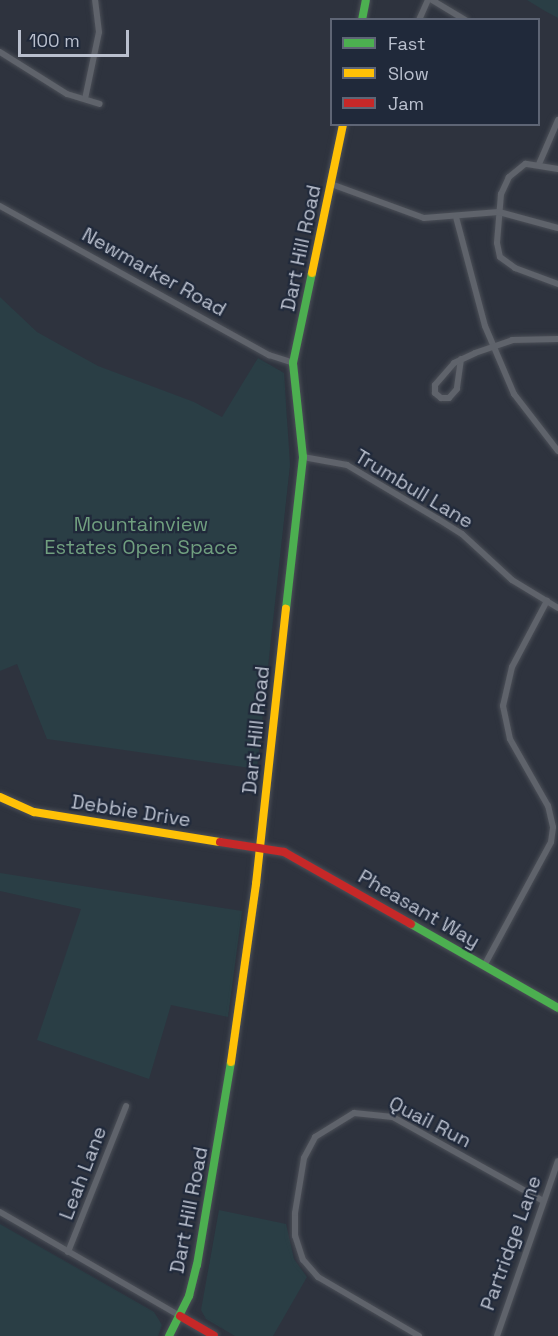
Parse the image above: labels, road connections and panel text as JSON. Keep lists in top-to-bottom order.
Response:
{
  "streets": {
    "main road": ["Dart Hill Road", "Debbie Drive", "Pheasant Way"],
    "street": [
      "Newmarker Road",
      "Trumbull Lane",
      "Quail Run",
      "Leah Lane",
      "Partridge Lane"
    ]
  },
  "crossings": [
    ["Dart Hill Road", "Newmarker Road"],
    ["Dart Hill Road", "Trumbull Lane"],
    ["Dart Hill Road", "Debbie Drive"],
    ["Dart Hill Road", "Pheasant Way"],
    ["Debbie Drive", "Pheasant Way"],
    ["Quail Run", "Partridge Lane"]
  ],
  "parks": ["Mountainview Estates Open Space"],
  "legend": ["Fast", "Slow", "Jam"],
  "scale_bar": "100 m"
}
